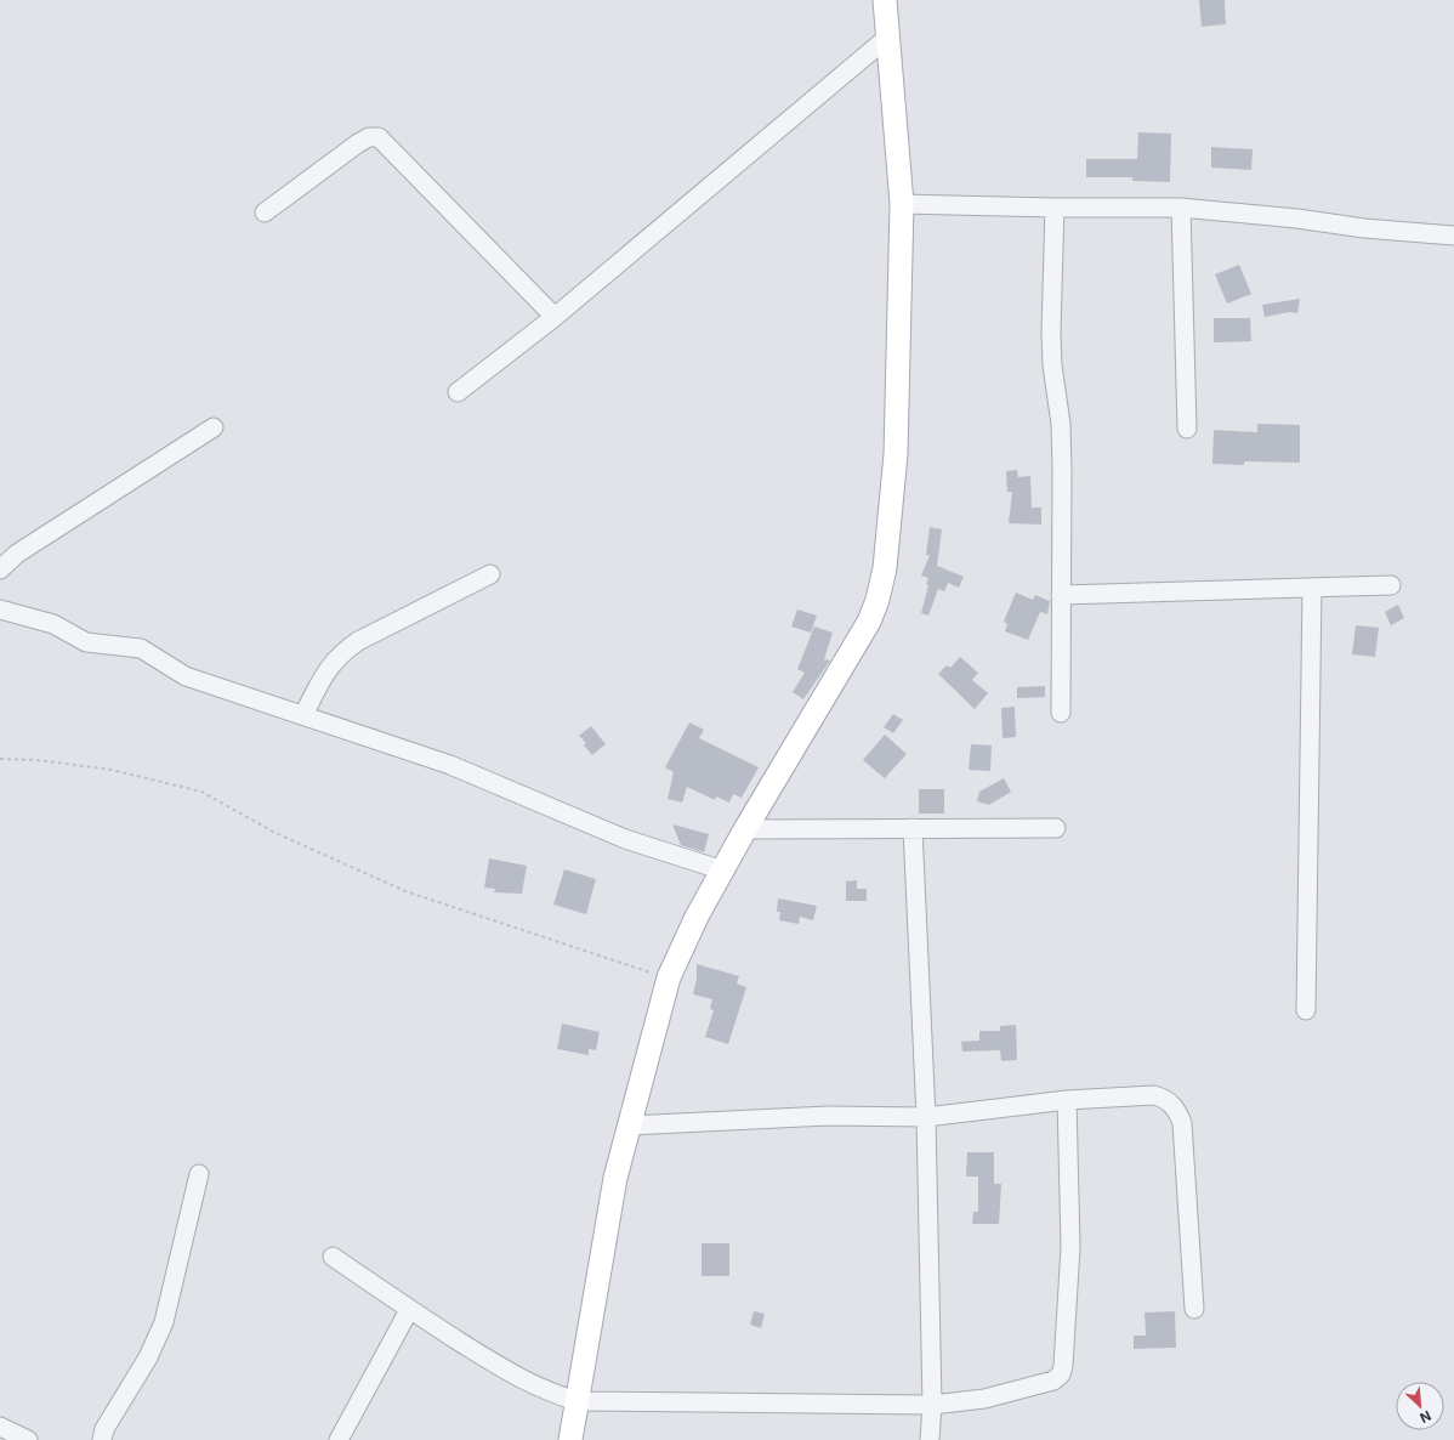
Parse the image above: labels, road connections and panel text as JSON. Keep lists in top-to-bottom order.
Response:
{
  "north": "bottom right"
}
